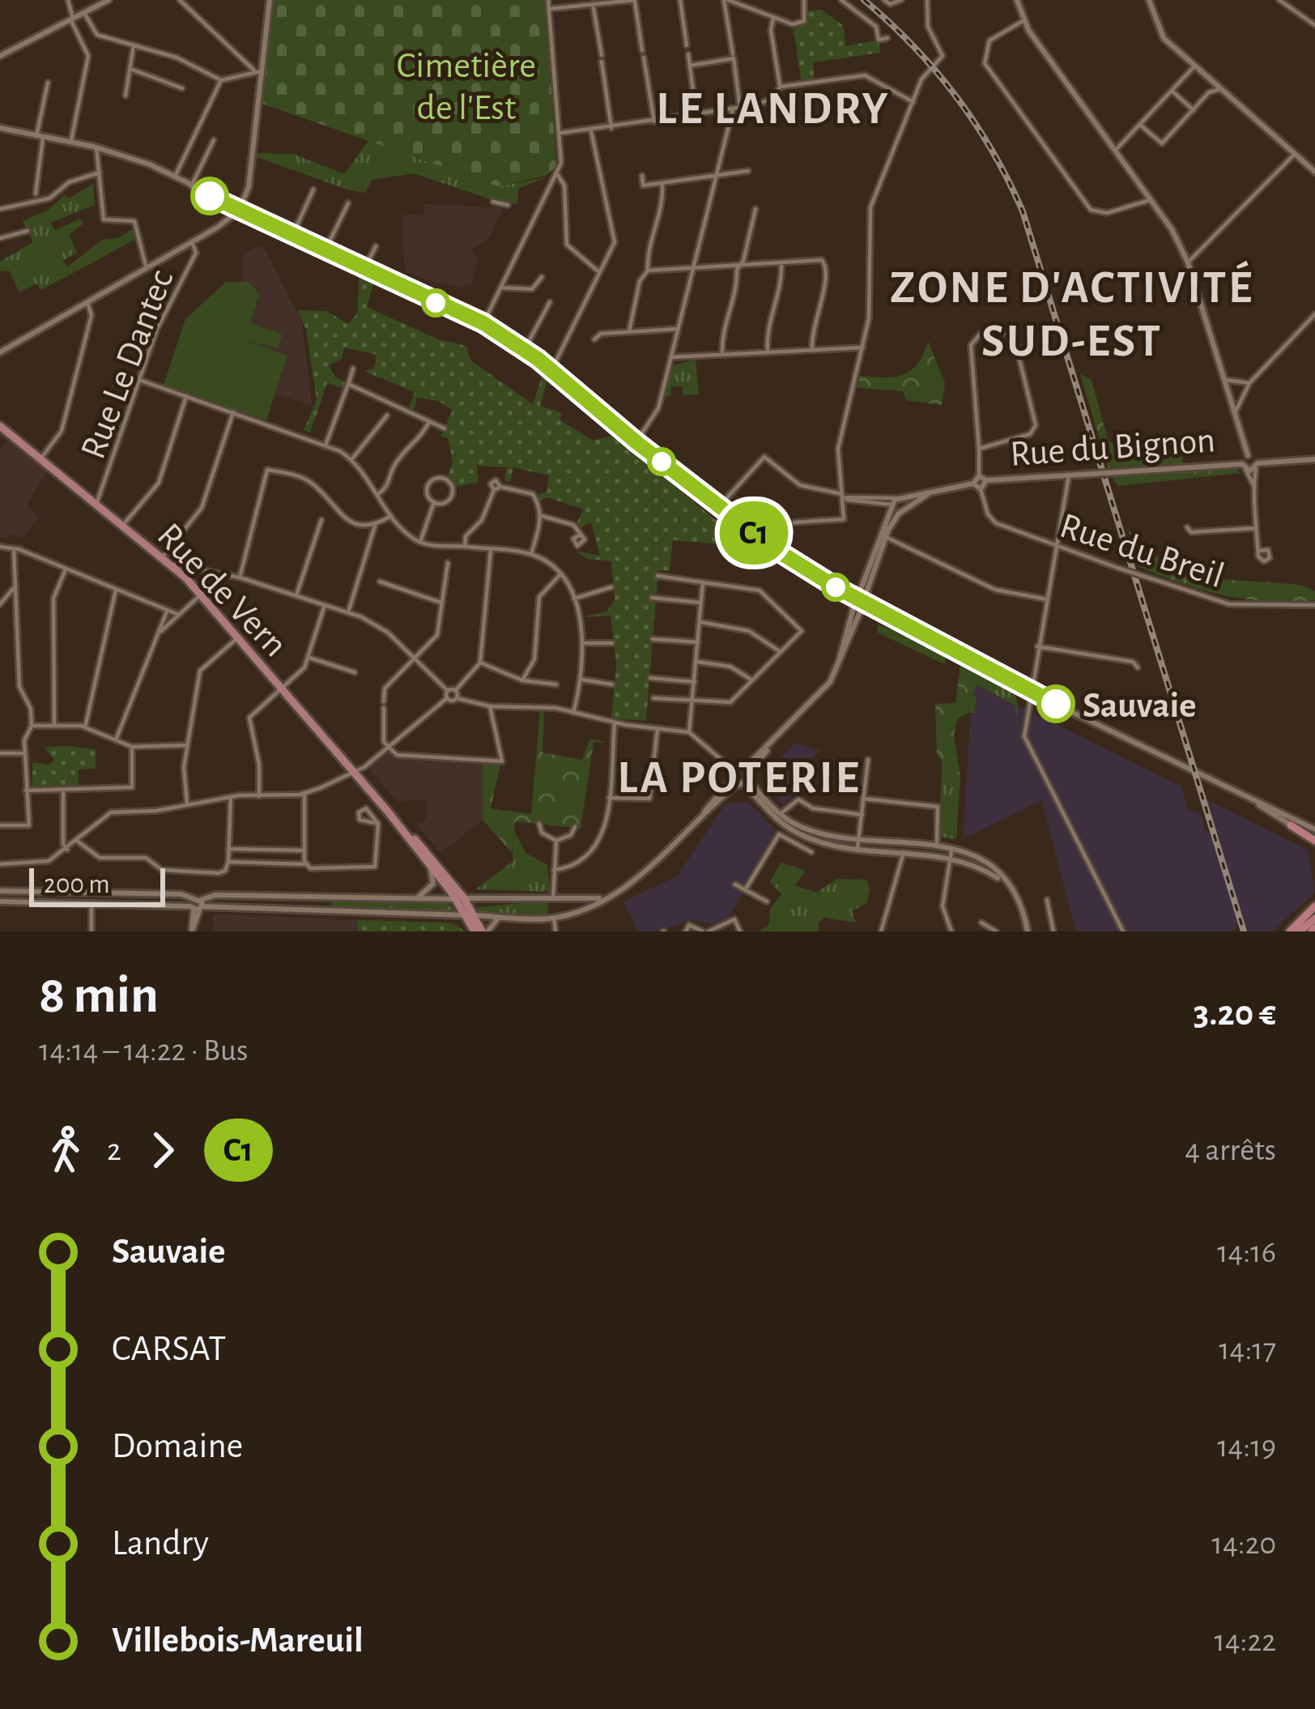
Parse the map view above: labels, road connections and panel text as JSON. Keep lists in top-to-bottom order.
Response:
{
  "streets": {
    "main road": ["Rue du Bignon", "Rue de Vern"],
    "street": ["Rue Le Dantec", "Rue du Breil"]
  },
  "crossings": [
    ["Rue Le Dantec", "Rue de Vern"],
    ["Rue du Bignon", "Rue du Breil"]
  ],
  "districts": ["LE LANDRY", "ZONE D'ACTIVITÉ SUD-EST", "LA POTERIE"],
  "parks": ["Cimetière de l'Est"],
  "places": ["Sauvaie"],
  "lines": ["bus line C1"],
  "scale_bar": "200 m",
  "page": {
    "on_map": "C1",
    "scale": "200 m",
    "heading": ["8 min", "14:14 – 14:22 · Bus", "3.20 €"],
    "legs": ["2", "C1", "4 arrêts"],
    "list": [
      {
        "name": "Sauvaie",
        "value": "14:16"
      },
      {
        "name": "CARSAT",
        "value": "14:17"
      },
      {
        "name": "Domaine",
        "value": "14:19"
      },
      {
        "name": "Landry",
        "value": "14:20"
      },
      {
        "name": "Villebois-Mareuil",
        "value": "14:22"
      }
    ]
  }
}
